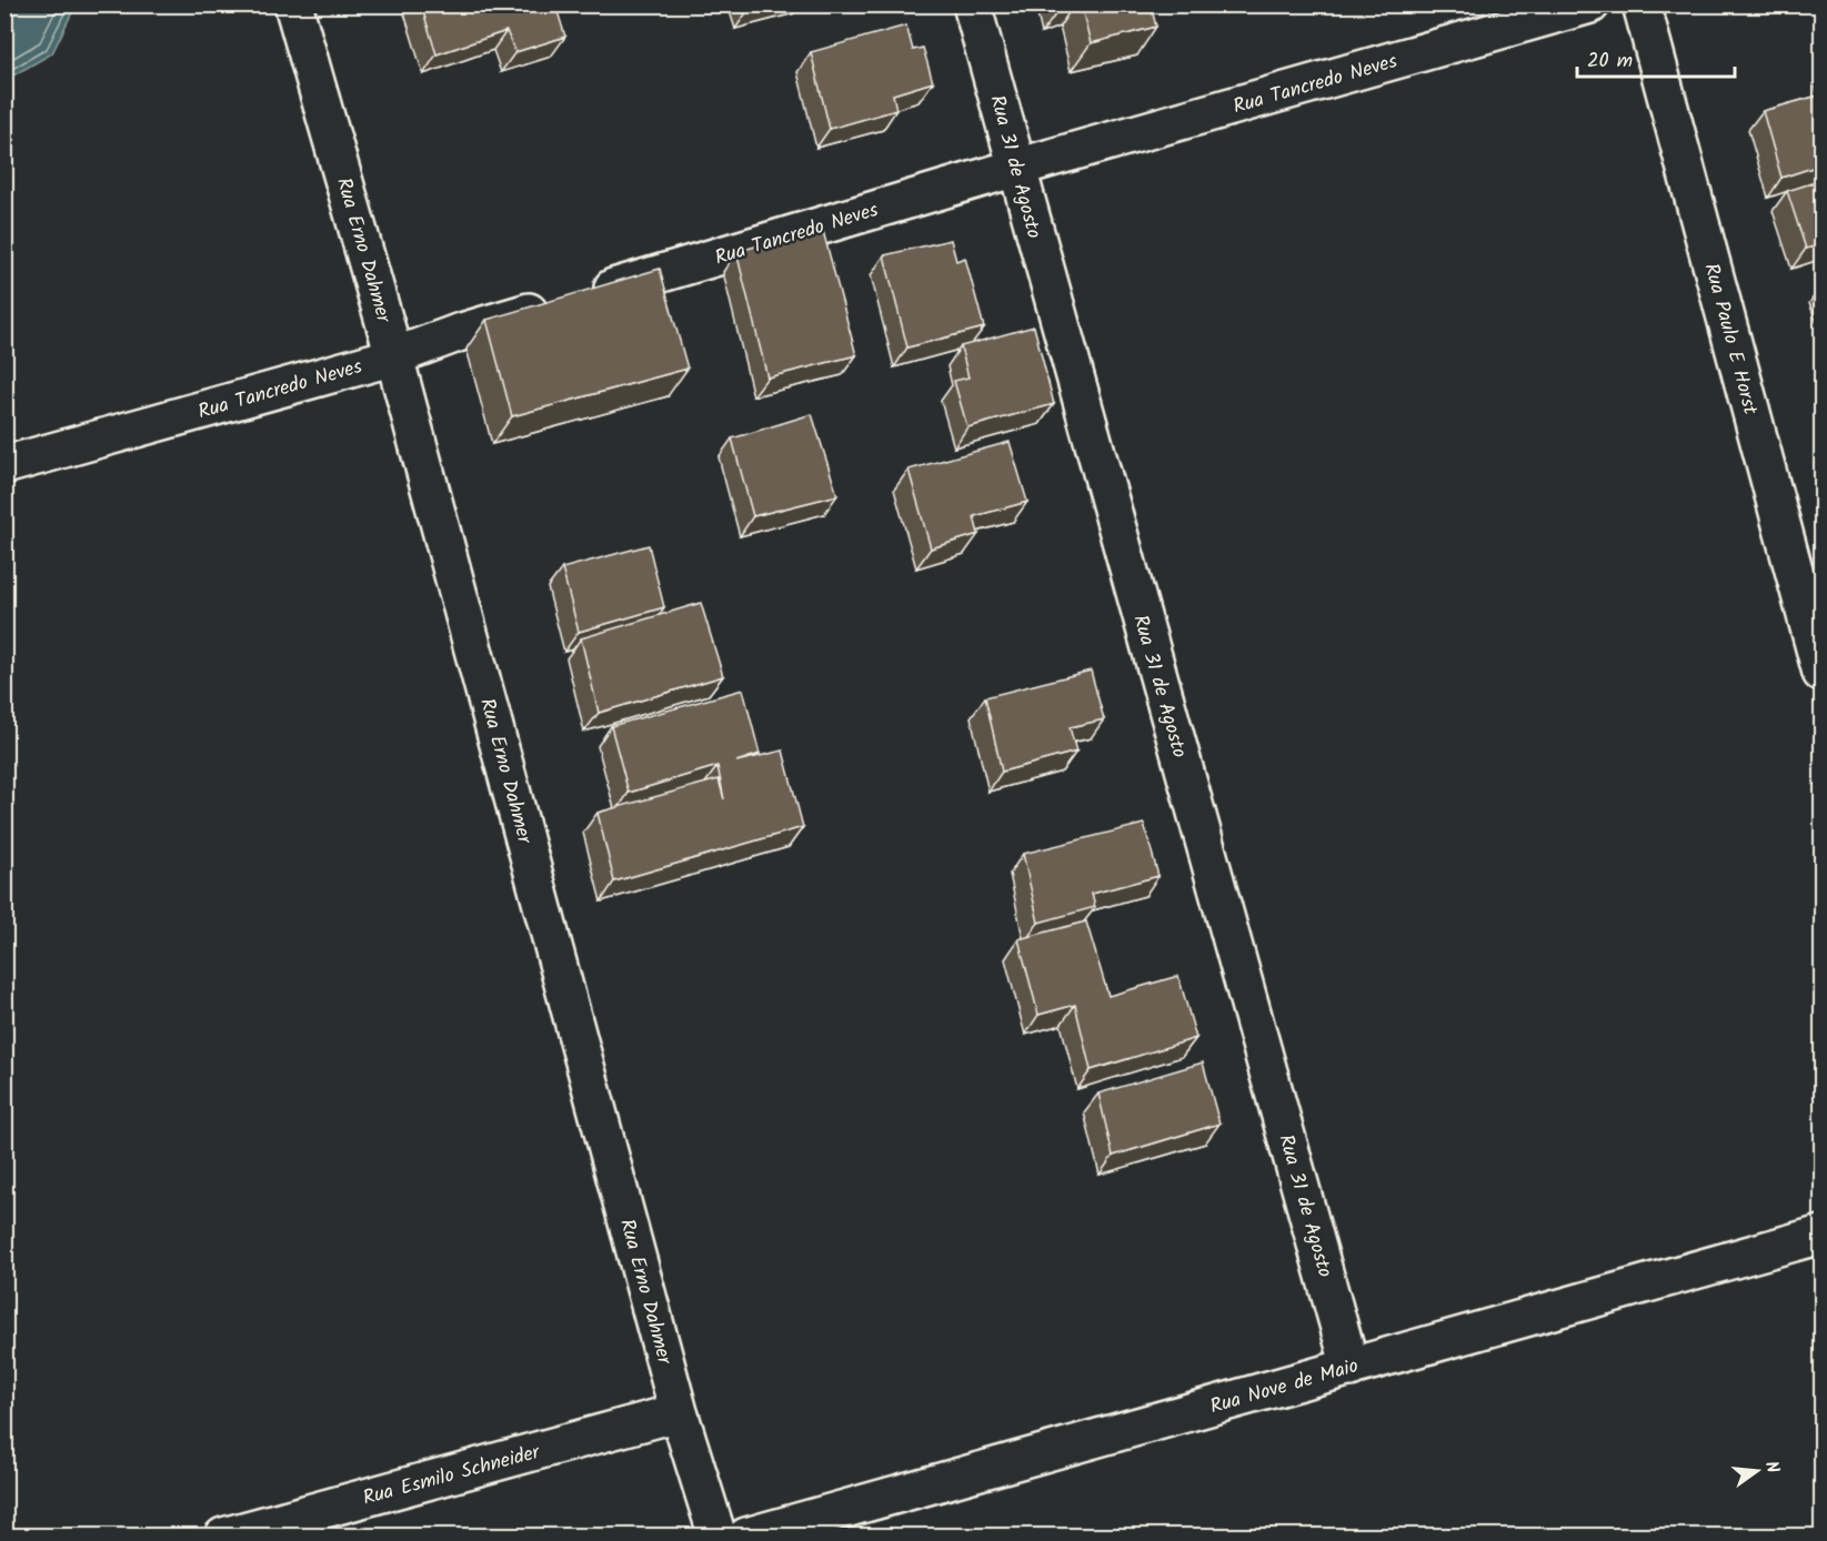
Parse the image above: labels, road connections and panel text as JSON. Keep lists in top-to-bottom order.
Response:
{
  "streets": {
    "street": [
      "Rua Tancredo Neves",
      "Rua 31 de Agosto",
      "Rua Erno Dahmer",
      "Rua Paulo E Horst",
      "Rua Nove de Maio",
      "Rua Esmilo Schneider"
    ]
  },
  "crossings": [
    ["Rua Tancredo Neves", "Rua 31 de Agosto"],
    ["Rua Tancredo Neves", "Rua Erno Dahmer"],
    ["Rua 31 de Agosto", "Rua Nove de Maio"],
    ["Rua Erno Dahmer", "Rua Esmilo Schneider"]
  ],
  "scale_bar": "20 m",
  "north": "right"
}
